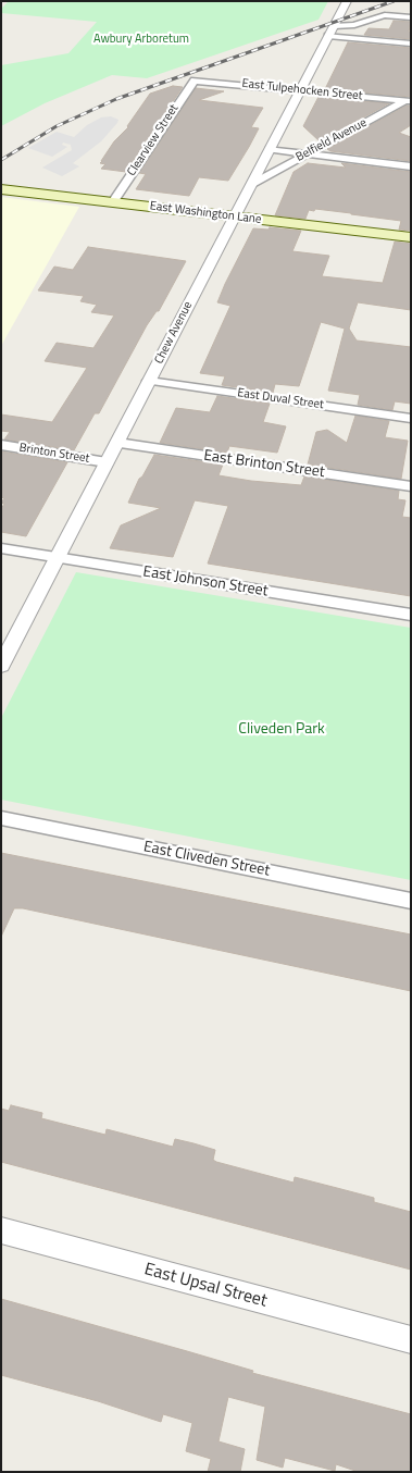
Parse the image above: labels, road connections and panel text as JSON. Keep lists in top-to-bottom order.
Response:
{
  "streets": {
    "main road": ["East Washington Lane"],
    "street": [
      "East Tulpehocken Street",
      "Clearview Street",
      "Belfield Avenue",
      "Chew Avenue",
      "East Duval Street",
      "Brinton Street",
      "East Brinton Street",
      "East Johnson Street",
      "East Cliveden Street",
      "East Upsal Street"
    ]
  },
  "crossings": [
    ["East Tulpehocken Street", "Clearview Street"],
    ["East Tulpehocken Street", "Belfield Avenue"],
    ["East Tulpehocken Street", "Chew Avenue"],
    ["Clearview Street", "East Washington Lane"],
    ["Belfield Avenue", "Chew Avenue"],
    ["East Washington Lane", "Chew Avenue"],
    ["Chew Avenue", "East Duval Street"],
    ["Chew Avenue", "Brinton Street"],
    ["Chew Avenue", "East Brinton Street"],
    ["Chew Avenue", "East Johnson Street"]
  ],
  "parks": ["Awbury Arboretum", "Cliveden Park"]
}
